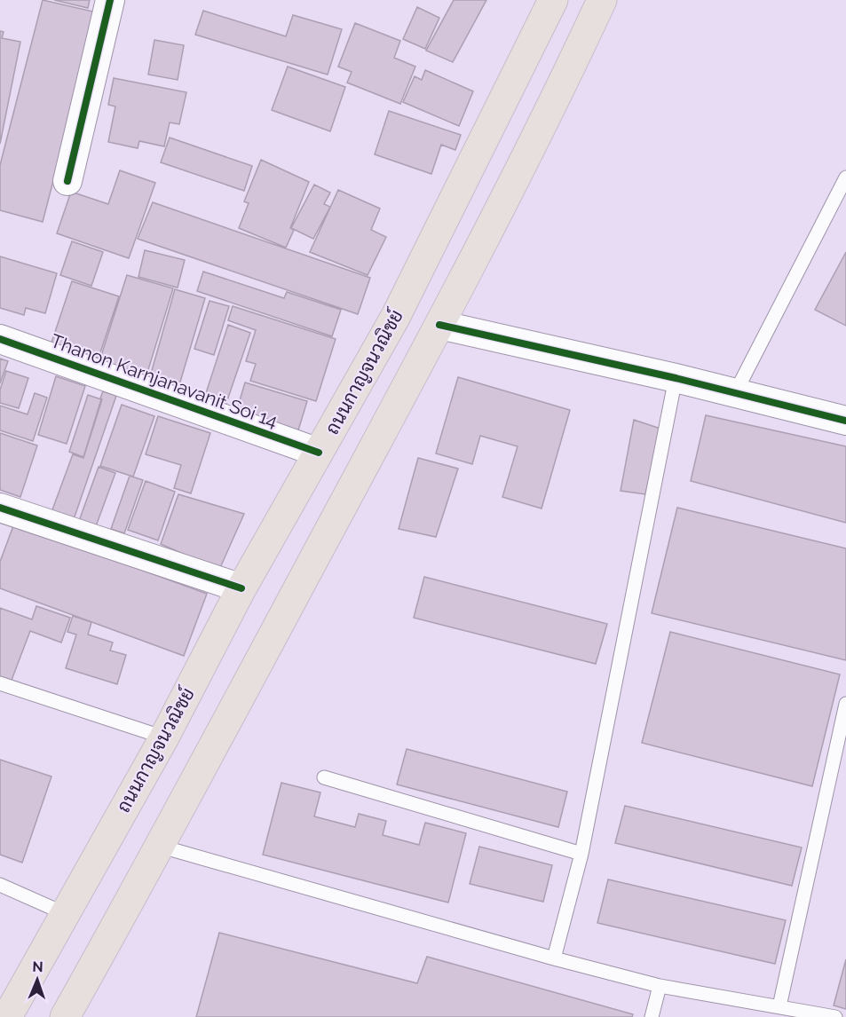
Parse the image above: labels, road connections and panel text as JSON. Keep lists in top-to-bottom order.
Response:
{
  "streets": {
    "main road": ["ถนนกาญจนวณิชย์"],
    "street": ["Thanon Karnjanavanit Soi 14"]
  },
  "crossings": [
    ["ถนนกาญจนวณิชย์", "Thanon Karnjanavanit Soi 14"]
  ],
  "north": "top"
}
